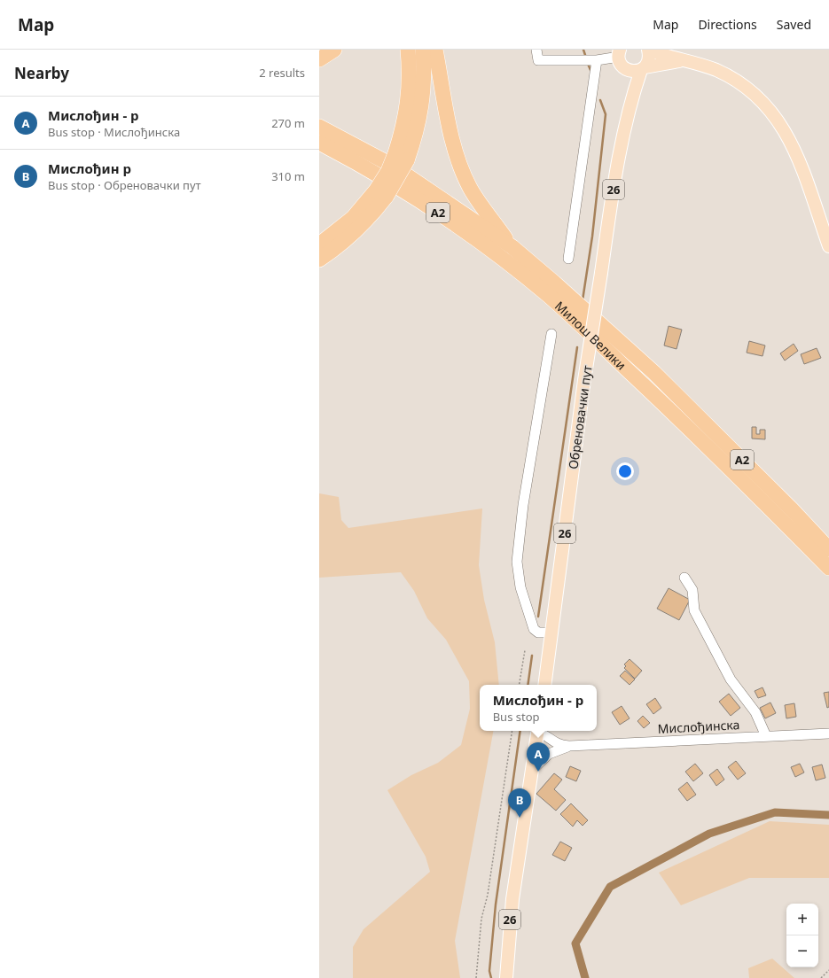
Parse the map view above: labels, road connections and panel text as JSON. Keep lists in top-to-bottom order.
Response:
{
  "streets": {
    "highway": ["A2", "Милош Велики"],
    "main road": ["26", "Обреновачки пут"],
    "street": ["Мислођинска"]
  },
  "crossings": [
    ["26", "Обреновачки пут"],
    ["26", "Мислођинска"]
  ],
  "page": {
    "header": "Map",
    "nav": ["Map", "Directions", "Saved"],
    "heading": ["Nearby", "2 results"],
    "list": [
      {
        "mark": "A",
        "name": "Мислођин - р",
        "note": "Bus stop · Мислођинска",
        "value": "270 m"
      },
      {
        "mark": "B",
        "name": "Мислођин р",
        "note": "Bus stop · Обреновачки пут",
        "value": "310 m"
      }
    ],
    "popup": ["Мислођин - р", "Bus stop"],
    "pins": ["A", "B"],
    "map_buttons": ["+", "−"]
  }
}
